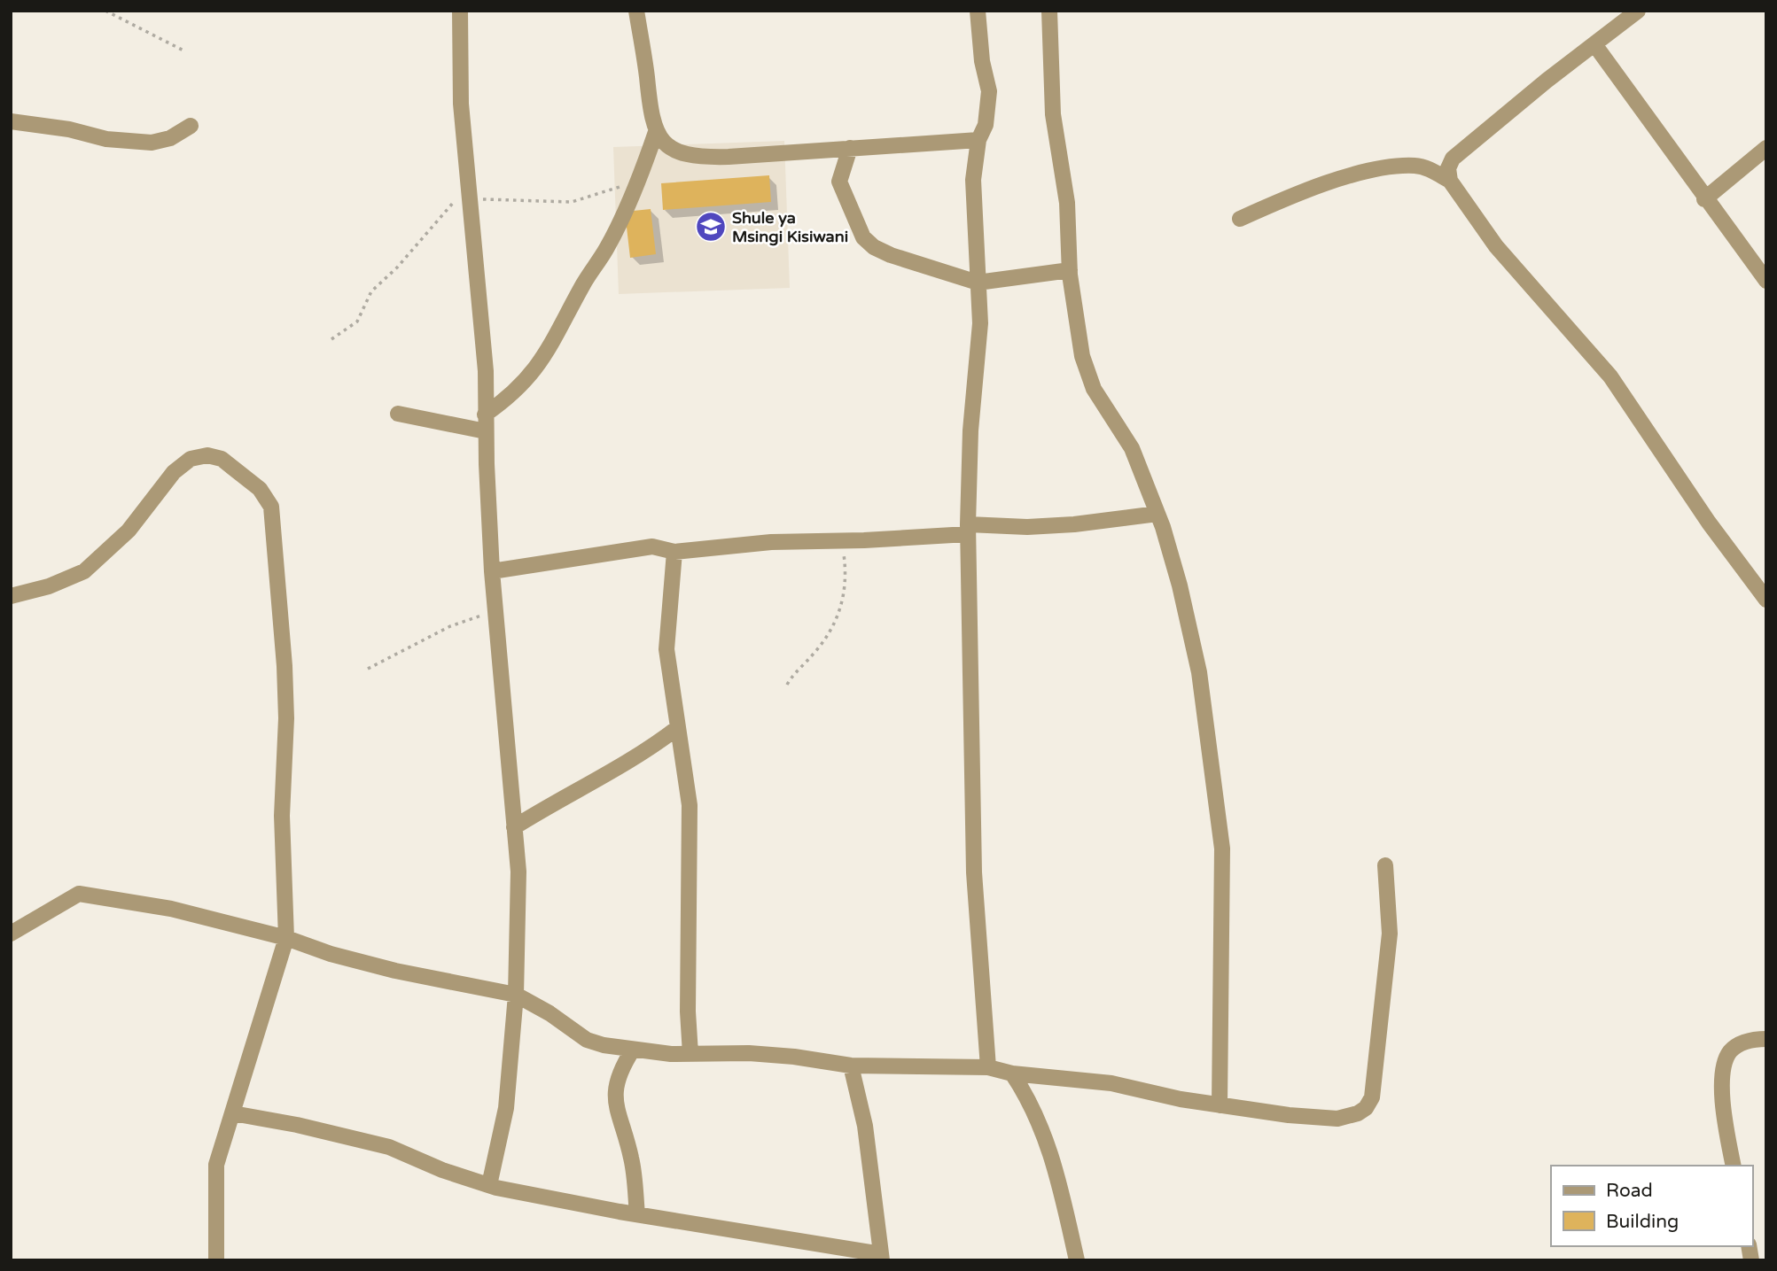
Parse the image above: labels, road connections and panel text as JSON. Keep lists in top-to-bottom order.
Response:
{
  "places": {
    "school or university": ["Shule ya Msingi Kisiwani"]
  },
  "legend": ["Road", "Building"]
}
